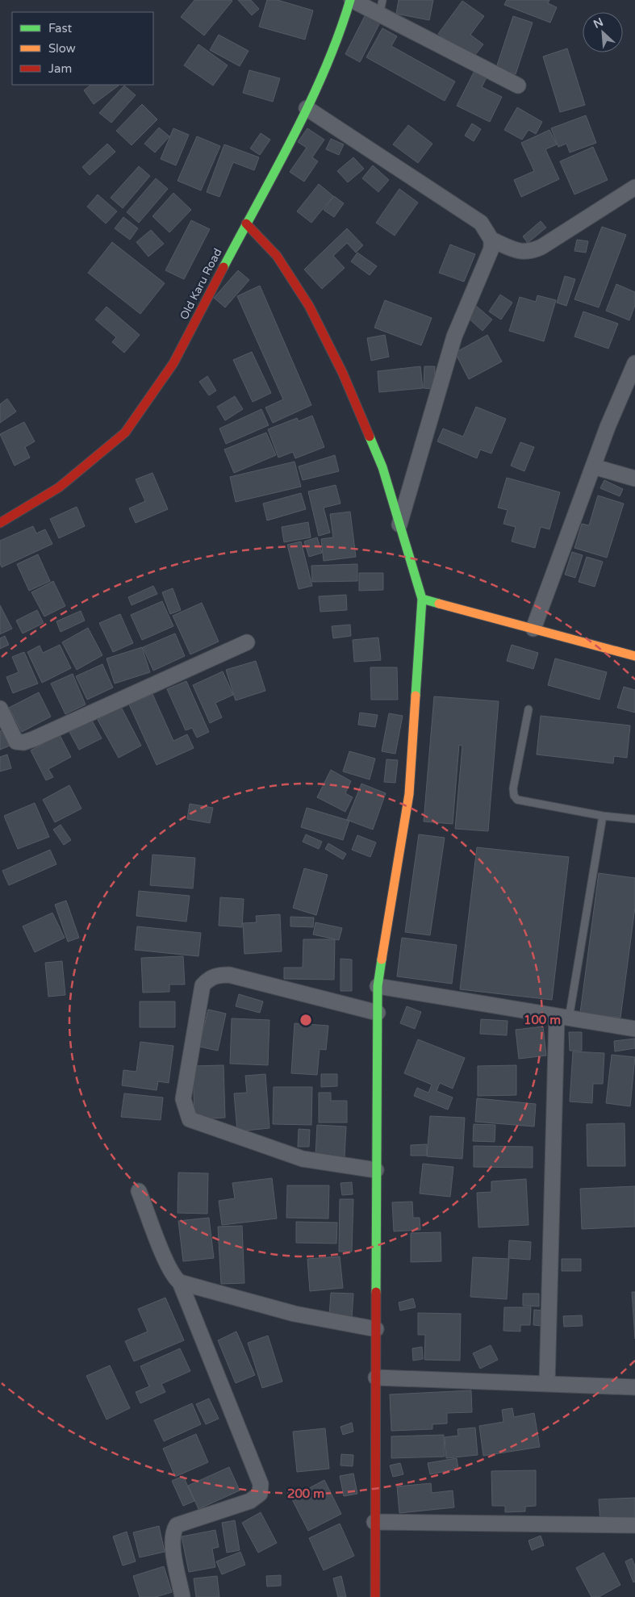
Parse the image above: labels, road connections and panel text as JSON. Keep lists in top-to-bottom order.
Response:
{
  "streets": {
    "street": ["Old Karu Road"]
  },
  "legend": ["Fast", "Slow", "Jam"],
  "north": "top left",
  "rings": ["100 m", "200 m"]
}
